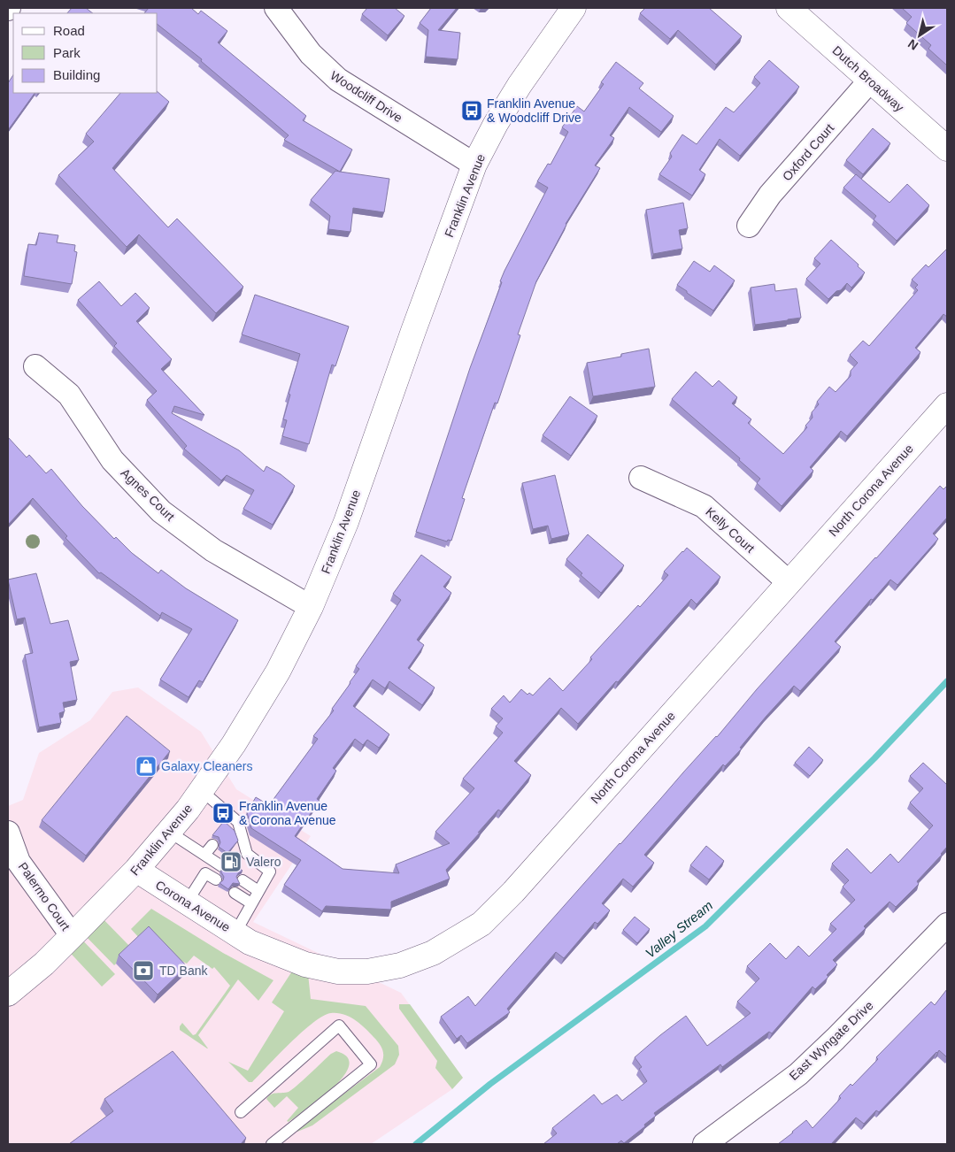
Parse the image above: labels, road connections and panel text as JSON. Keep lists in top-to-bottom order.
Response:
{
  "streets": {
    "main road": [
      "Dutch Broadway",
      "Franklin Avenue",
      "North Corona Avenue",
      "Corona Avenue"
    ],
    "street": [
      "Woodcliff Drive",
      "Oxford Court",
      "Agnes Court",
      "Kelly Court",
      "Palermo Court",
      "East Wyngate Drive"
    ]
  },
  "crossings": [
    ["Dutch Broadway", "Oxford Court"],
    ["Woodcliff Drive", "Franklin Avenue"],
    ["Franklin Avenue", "Agnes Court"],
    ["Franklin Avenue", "Palermo Court"],
    ["Franklin Avenue", "Corona Avenue"],
    ["North Corona Avenue", "Kelly Court"],
    ["North Corona Avenue", "Corona Avenue"]
  ],
  "water": ["Valley Stream"],
  "places": {
    "bus stop": ["Franklin Avenue & Woodcliff Drive", "Franklin Avenue & Corona Avenue"],
    "shop": ["Galaxy Cleaners"],
    "fuel station": ["Valero"],
    "bank": ["TD Bank"]
  },
  "legend": ["Road", "Park", "Building"],
  "north": "bottom left"
}
